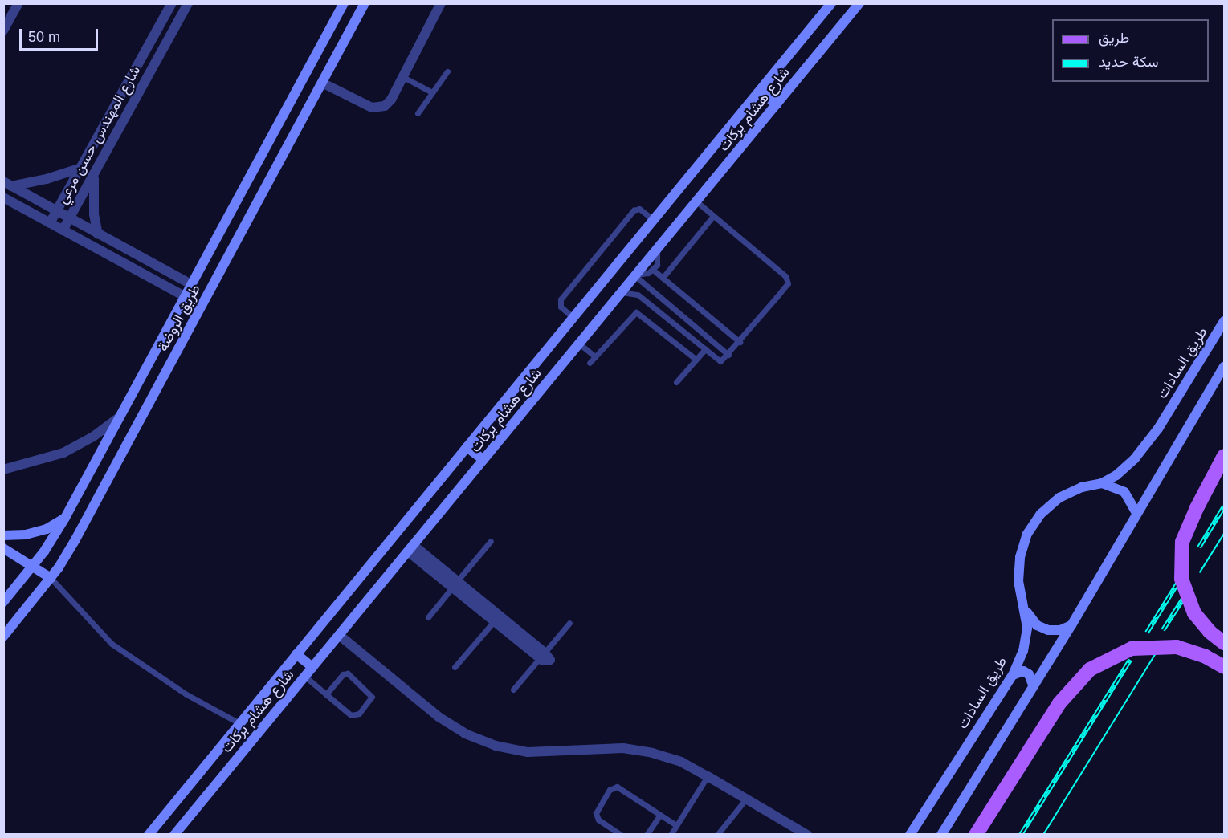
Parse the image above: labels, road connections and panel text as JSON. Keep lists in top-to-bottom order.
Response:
{
  "streets": {
    "street": [
      "شارع هشام بركات",
      "شارع المهندس حسن مرعي",
      "طريق الروضة",
      "طريق السادات"
    ]
  },
  "legend": ["طريق", "سكة حديد"],
  "scale_bar": "50 m"
}
